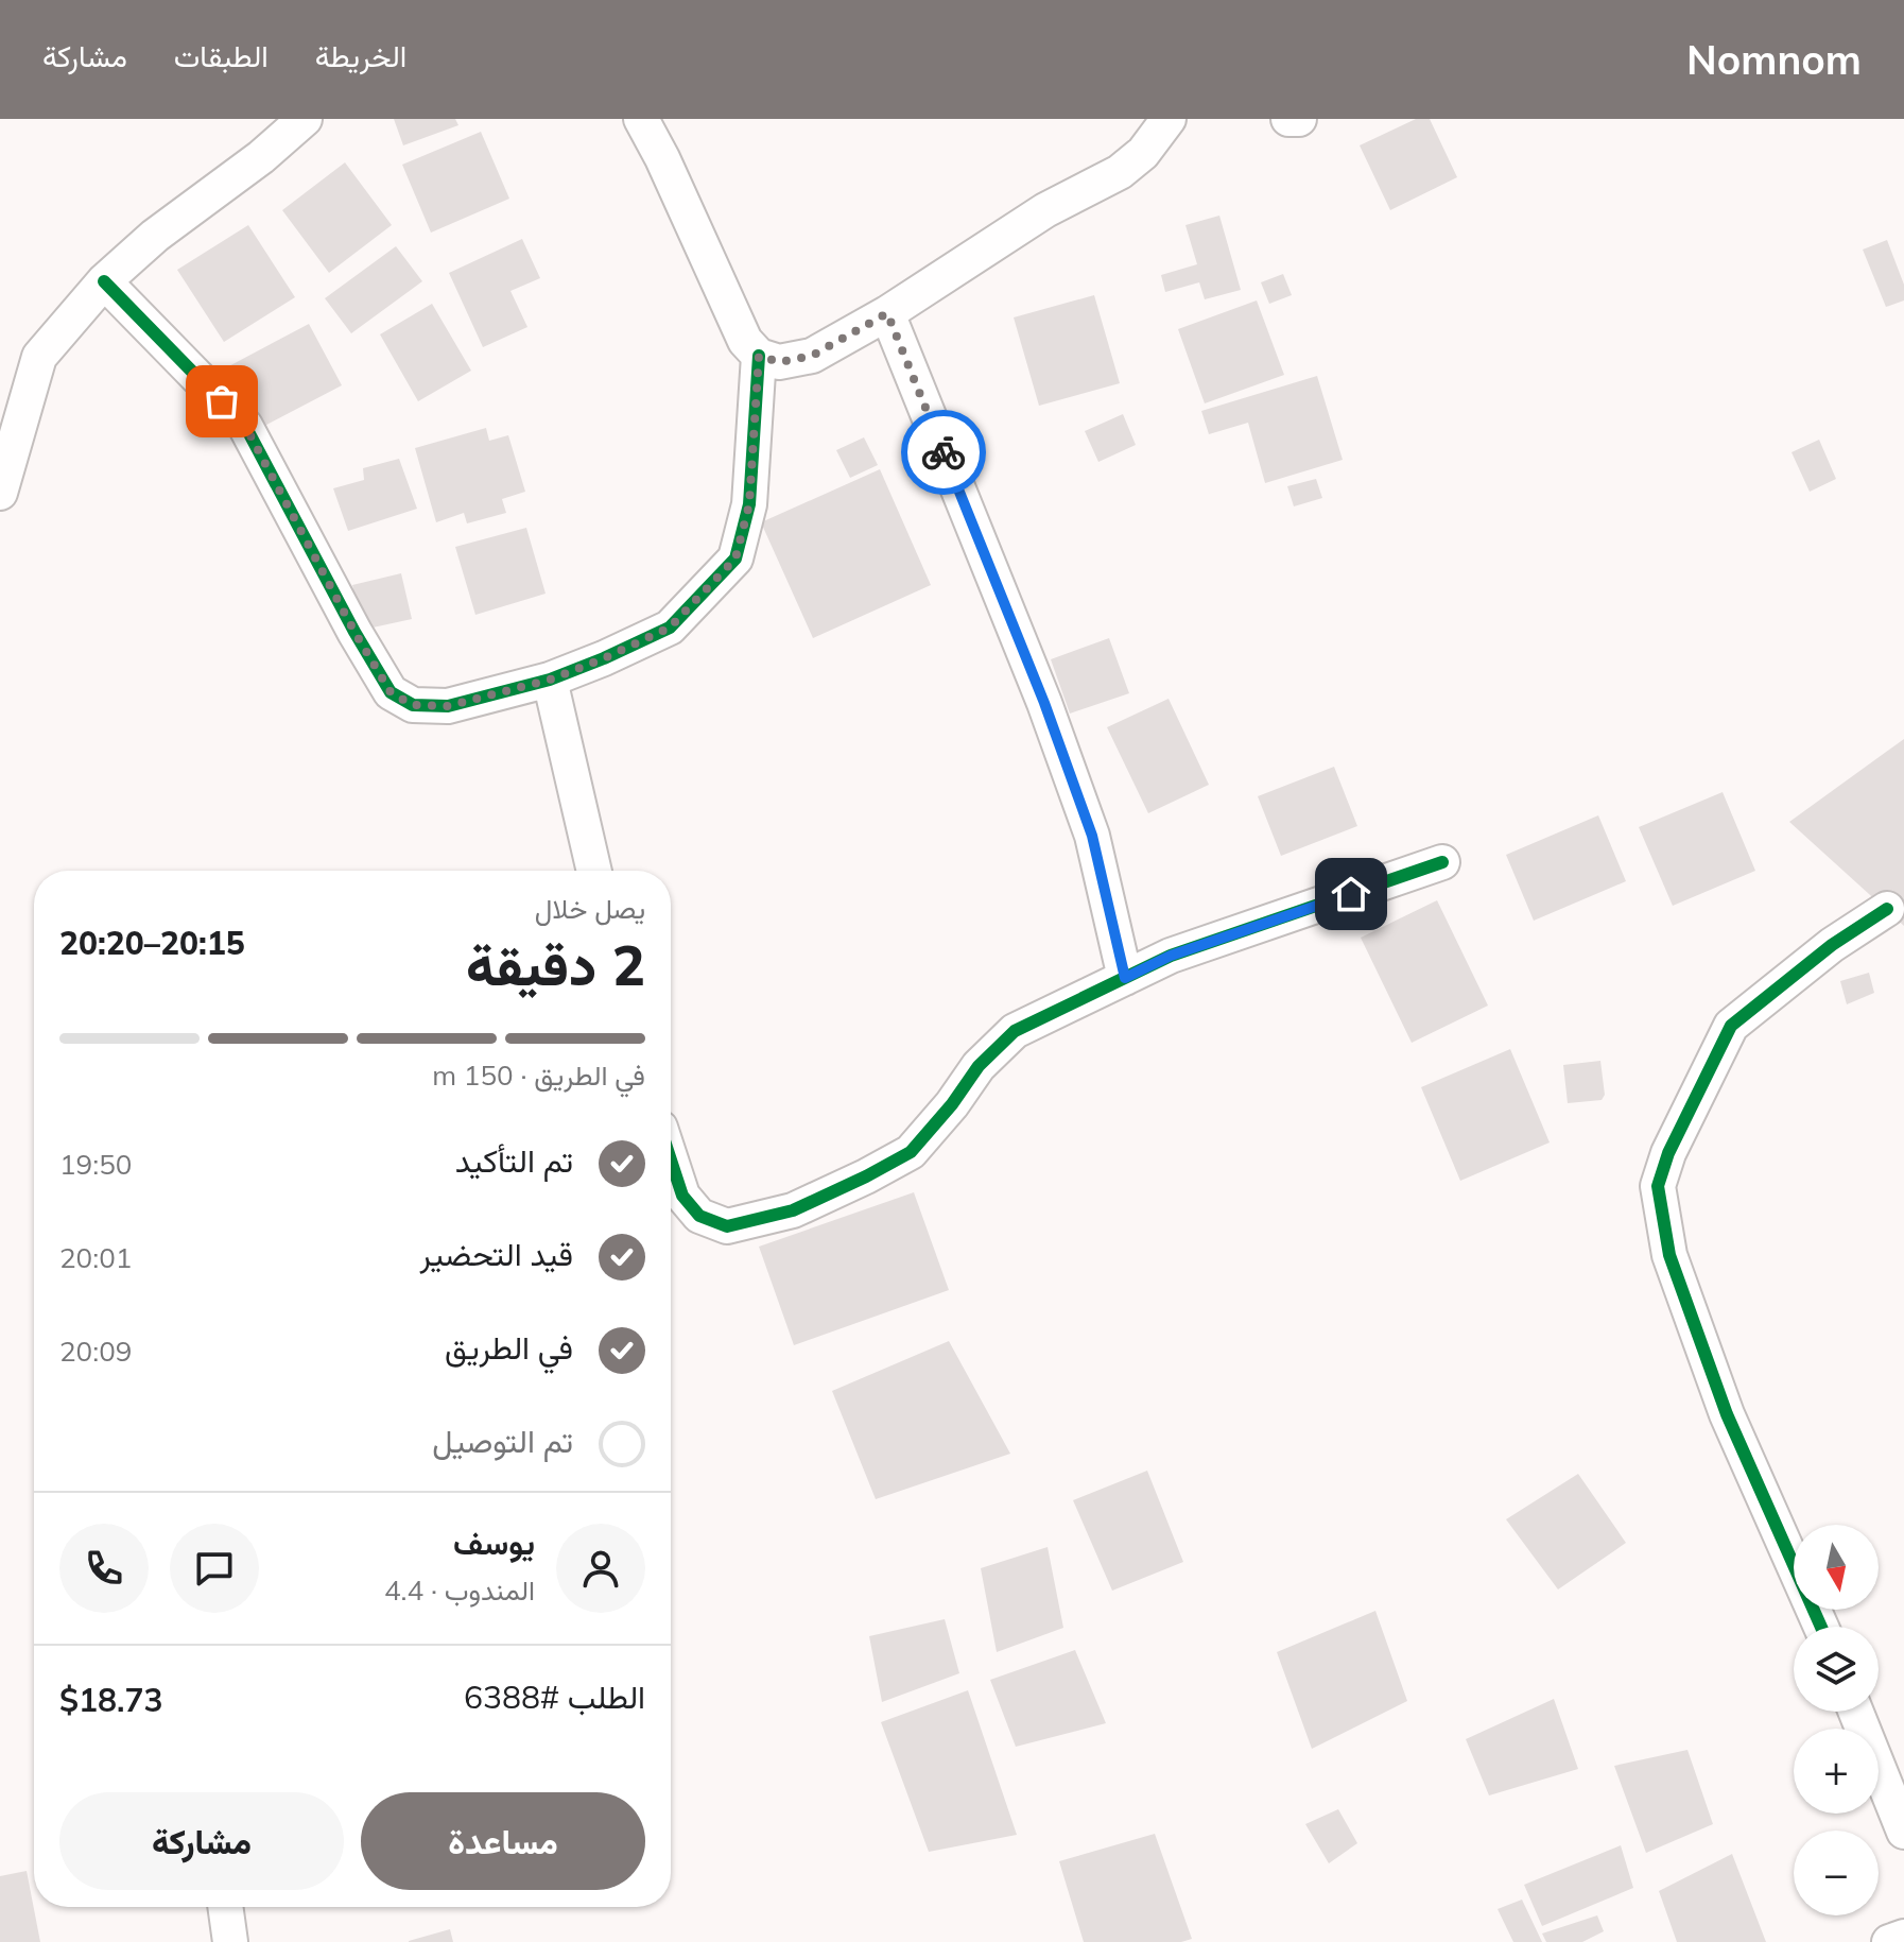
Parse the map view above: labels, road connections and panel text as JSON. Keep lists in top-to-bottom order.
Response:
{
  "north": "bottom",
  "page": {
    "header": "Nomnom",
    "nav": ["الخريطة", "الطبقات", "مشاركة"],
    "heading": ["2 دقيقة", "يصل خلال", "20:15–20:20"],
    "panel": [
      "يوسف",
      "المندوب · 4.4",
      "الطلب #6388",
      "$18.73"
    ],
    "bar": "في الطريق · 150 m",
    "list": [
      ["تم التأكيد", "19:50"],
      ["قيد التحضير", "20:01"],
      ["في الطريق", "20:09"],
      "تم التوصيل"
    ],
    "map_buttons": ["+", "−"],
    "buttons": ["مساعدة", "مشاركة"]
  }
}
